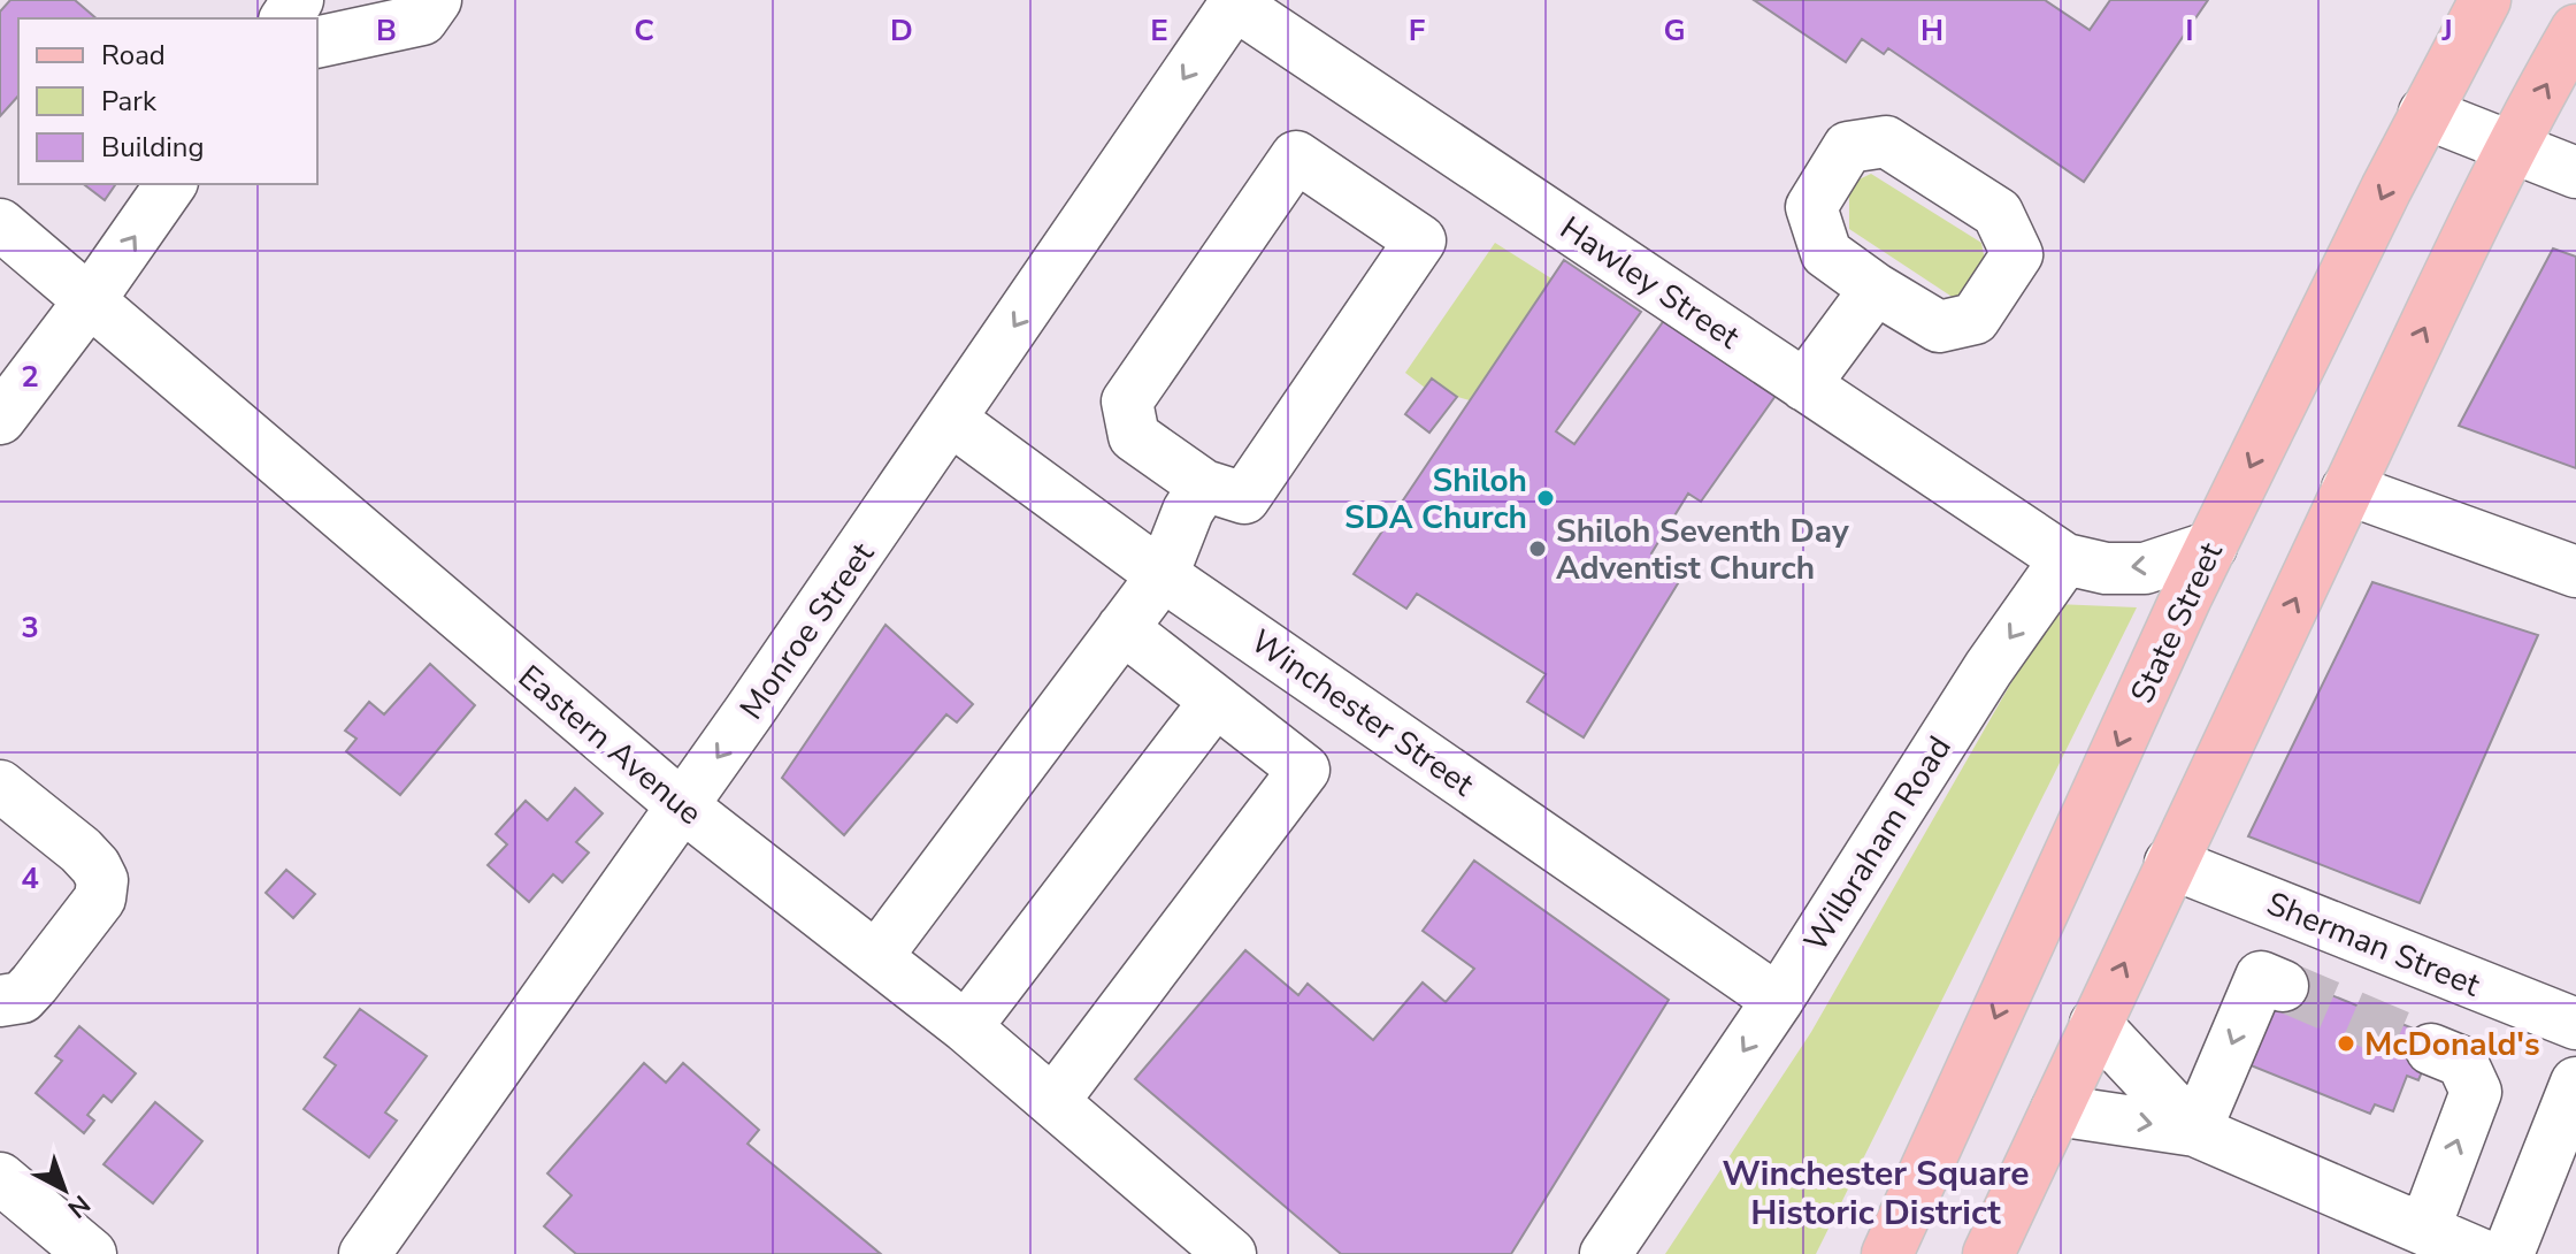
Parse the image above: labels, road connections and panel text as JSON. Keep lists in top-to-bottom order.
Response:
{
  "streets": {
    "main road": ["State Street"],
    "street": [
      "Hawley Street",
      "Monroe Street",
      "Winchester Street",
      "Eastern Avenue",
      "Wilbraham Road",
      "Sherman Street"
    ]
  },
  "crossings": [
    ["Hawley Street", "Monroe Street"],
    ["Hawley Street", "Wilbraham Road"],
    ["Monroe Street", "Winchester Street"],
    ["Monroe Street", "Eastern Avenue"],
    ["Winchester Street", "Wilbraham Road"]
  ],
  "one_way": ["Wilbraham Road"],
  "districts": ["Winchester Square Historic District"],
  "places": ["Shiloh SDA Church", "Shiloh Seventh Day Adventist Church", "McDonald's"],
  "legend": ["Road", "Park", "Building"],
  "north": "bottom right",
  "grid": {
    "columns": [
      "B",
      "C",
      "D",
      "E",
      "F",
      "G",
      "H",
      "I",
      "J"
    ],
    "rows": ["2", "3", "4"]
  }
}
